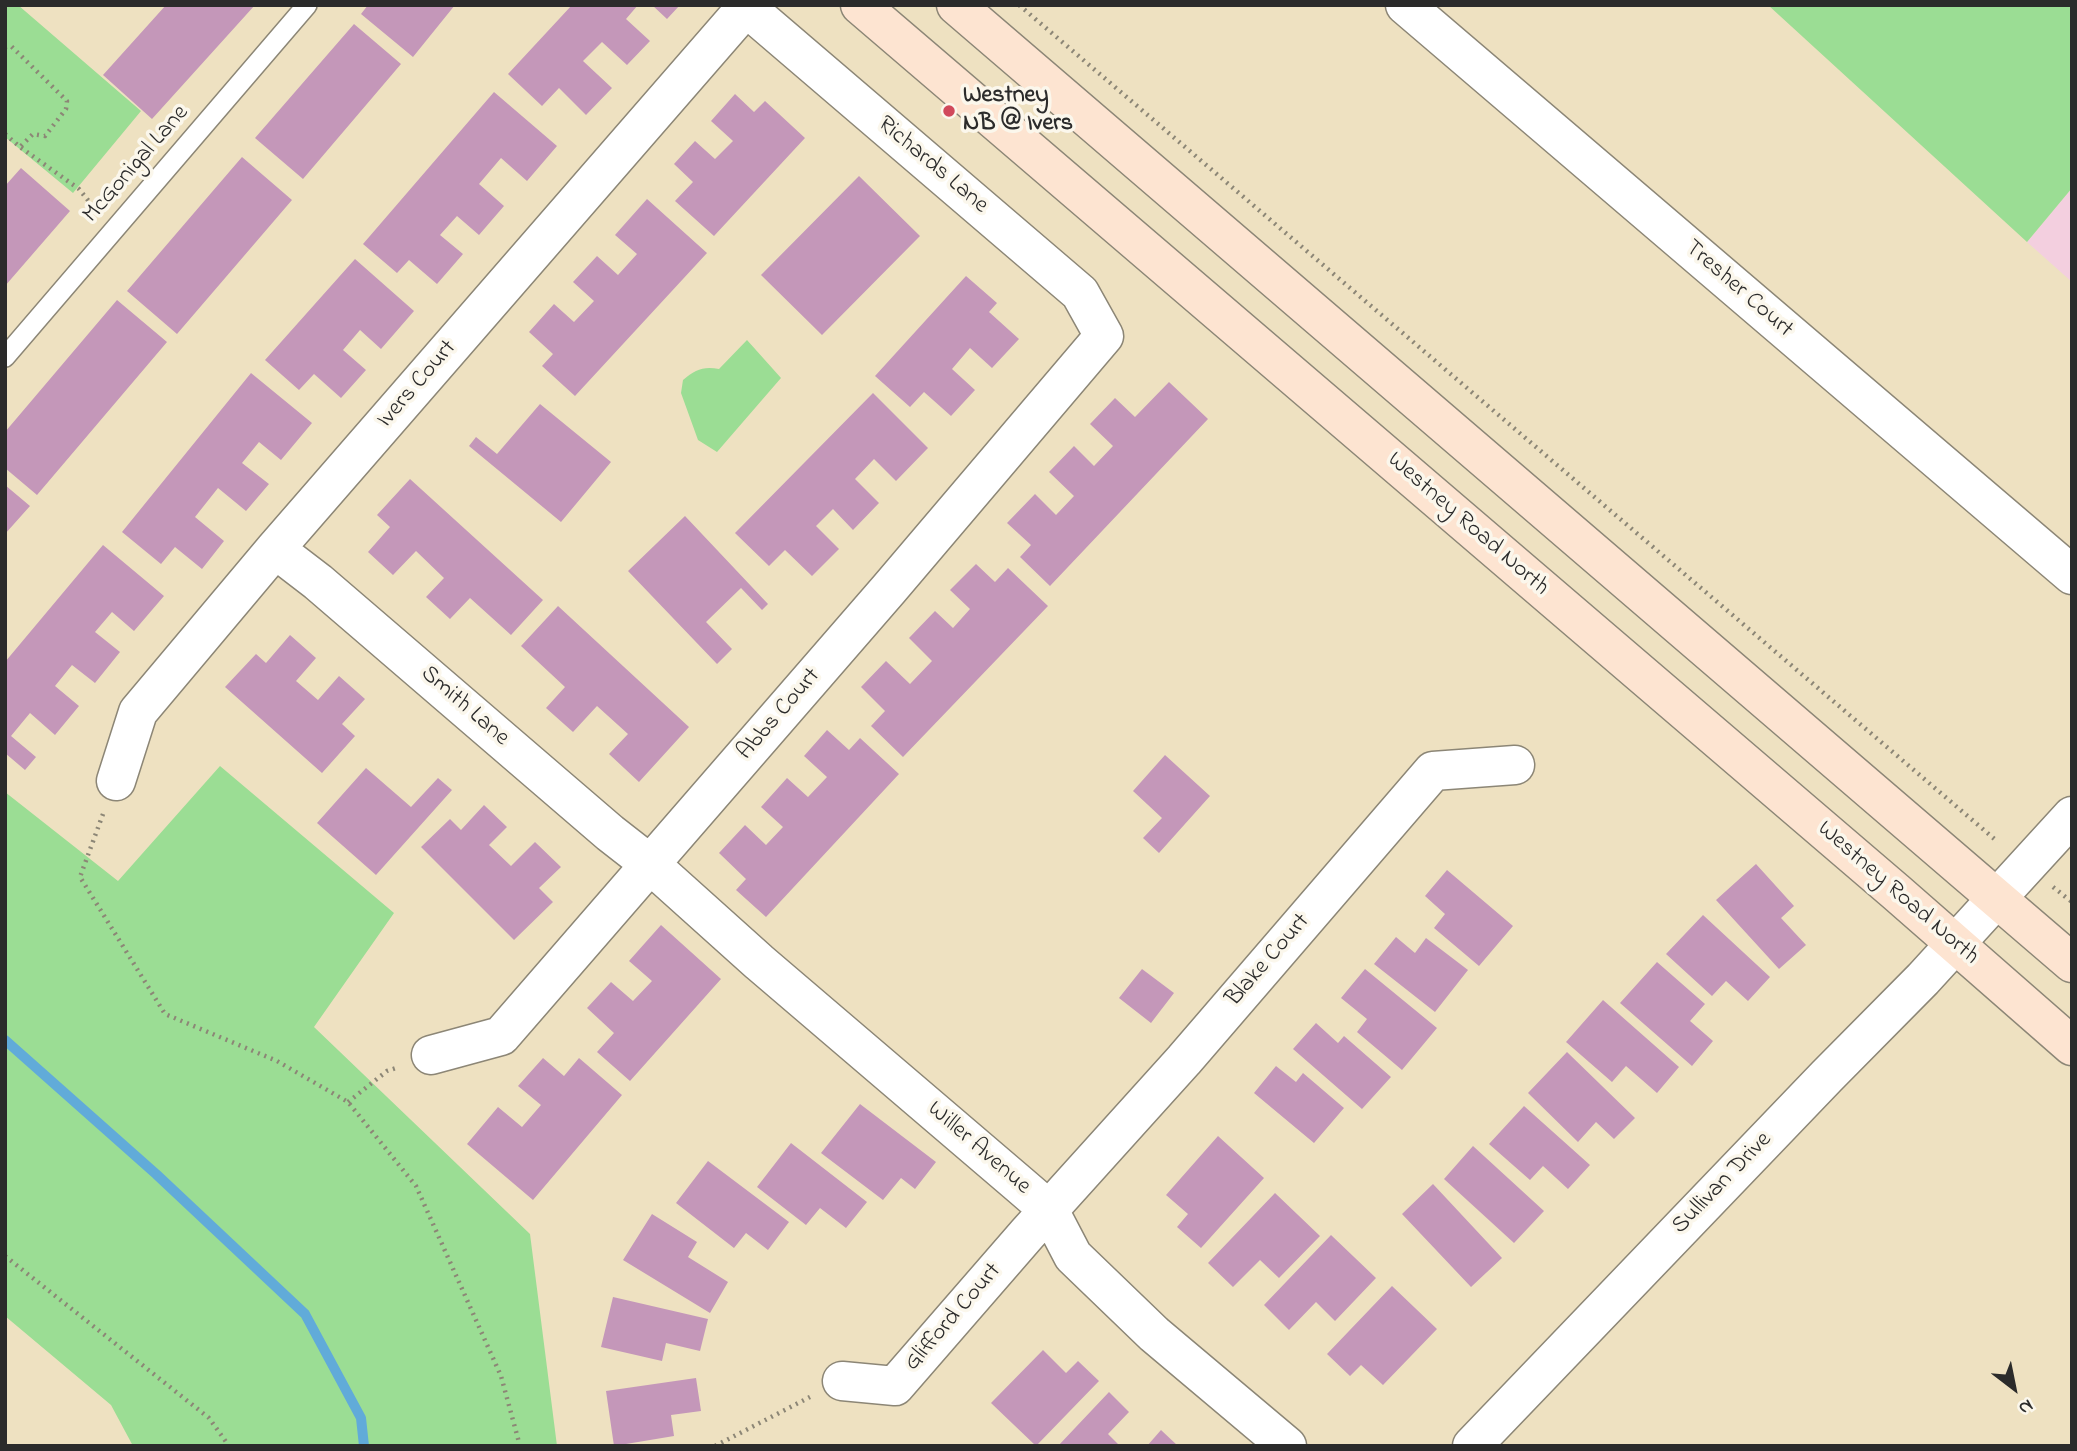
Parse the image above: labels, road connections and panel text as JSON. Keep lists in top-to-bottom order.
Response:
{
  "streets": {
    "main road": ["Westney Road North"],
    "street": [
      "Richards Lane",
      "Tresher Court",
      "Ivers Court",
      "Smith Lane",
      "Abbs Court",
      "Blake Court",
      "Willer Avenue",
      "Sullivan Drive",
      "Glifford Court"
    ],
    "lane": ["McGonigal Lane"]
  },
  "crossings": [
    ["Richards Lane", "Ivers Court"],
    ["Richards Lane", "Abbs Court"],
    ["Ivers Court", "Smith Lane"],
    ["Westney Road North", "Sullivan Drive"],
    ["Smith Lane", "Abbs Court"],
    ["Smith Lane", "Willer Avenue"],
    ["Abbs Court", "Willer Avenue"],
    ["Blake Court", "Willer Avenue"],
    ["Blake Court", "Glifford Court"],
    ["Willer Avenue", "Glifford Court"]
  ],
  "places": ["Westney NB @ Ivers"],
  "north": "bottom right"
}
